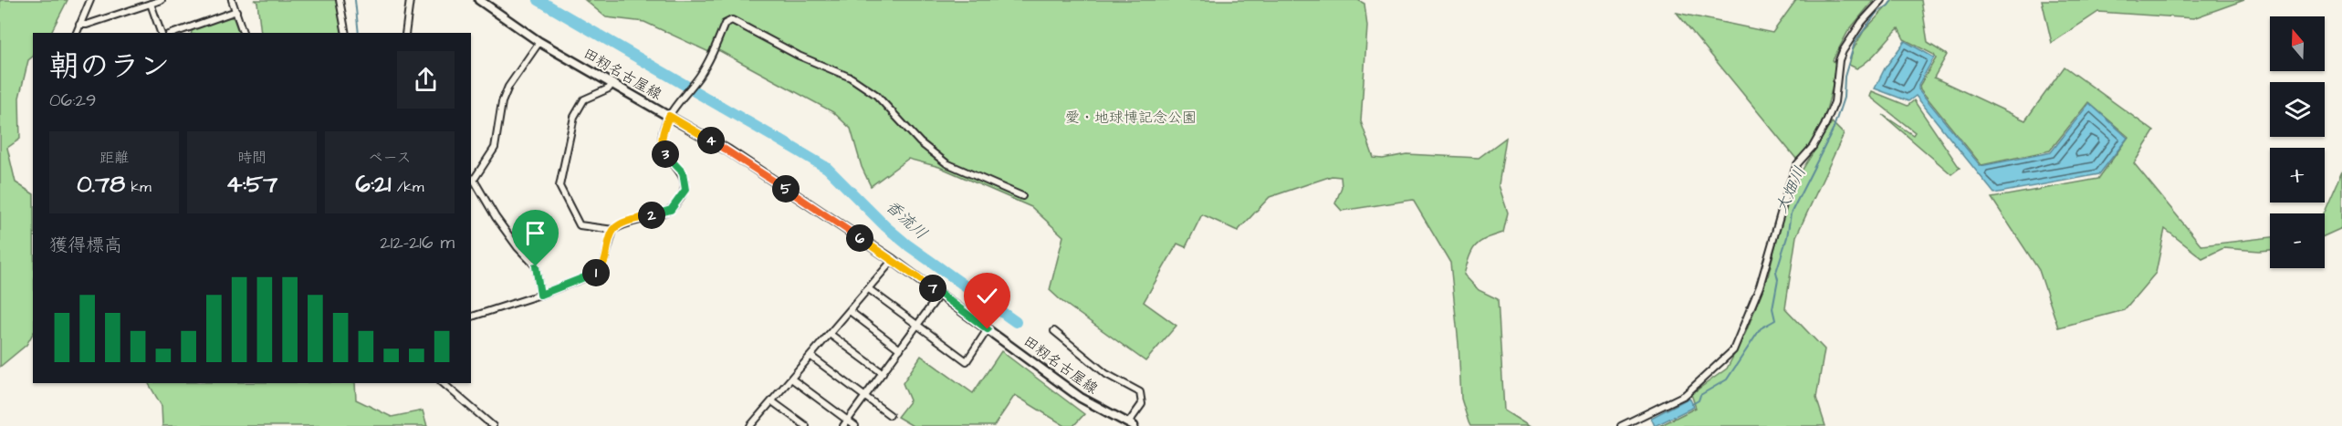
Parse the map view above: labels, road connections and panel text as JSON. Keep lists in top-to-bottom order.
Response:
{
  "streets": {
    "main road": ["田籾名古屋線"]
  },
  "water": ["大畑川", "香流川"],
  "parks": ["愛・地球博記念公園"],
  "north": "top",
  "page": {
    "map_buttons": ["+", "−"],
    "heading": ["朝のラン", "06:29"],
    "stats": [
      ["距離", "0.78 km"],
      ["時間", "4:57"],
      ["ペース", "6:21 /km"]
    ],
    "pins": [
      "4",
      "3",
      "5",
      "2",
      "6",
      "1",
      "7"
    ],
    "chart": ["獲得標高", "212–216 m"]
  }
}
